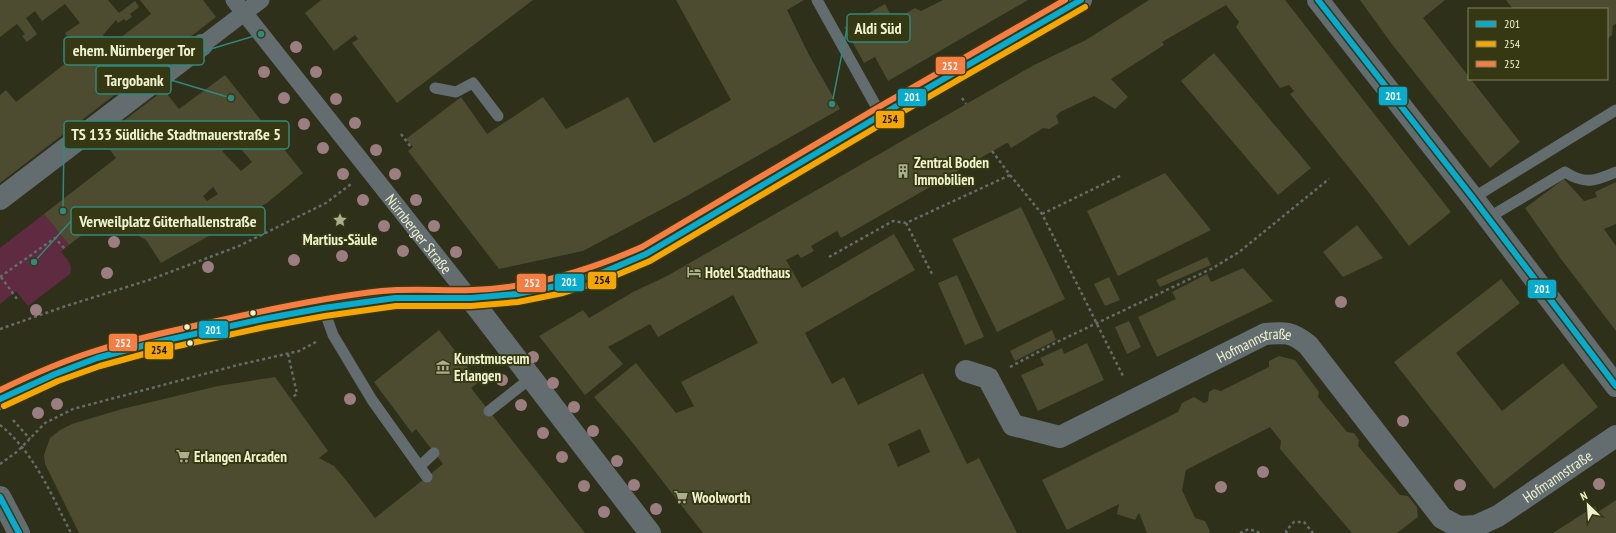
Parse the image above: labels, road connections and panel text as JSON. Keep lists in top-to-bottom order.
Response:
{
  "streets": {
    "street": ["Nürnberger Straße", "Hofmannstraße"]
  },
  "places": {
    "other": [
      "ehem. Nürnberger Tor",
      "Targobank",
      "Aldi Süd",
      "TS 133 Südliche Stadtmauerstraße 5",
      "Verweilplatz Güterhallenstraße"
    ],
    "building": ["Zentral Boden Immobilien"],
    "place": ["Martius-Säule"],
    "hotel": ["Hotel Stadthaus"],
    "museum": ["Kunstmuseum Erlangen"],
    "supermarket": ["Erlangen Arcaden", "Woolworth"]
  },
  "lines": ["transit line 201", "transit line 252", "transit line 254"],
  "legend": ["201", "254", "252"],
  "north": "top left"
}
